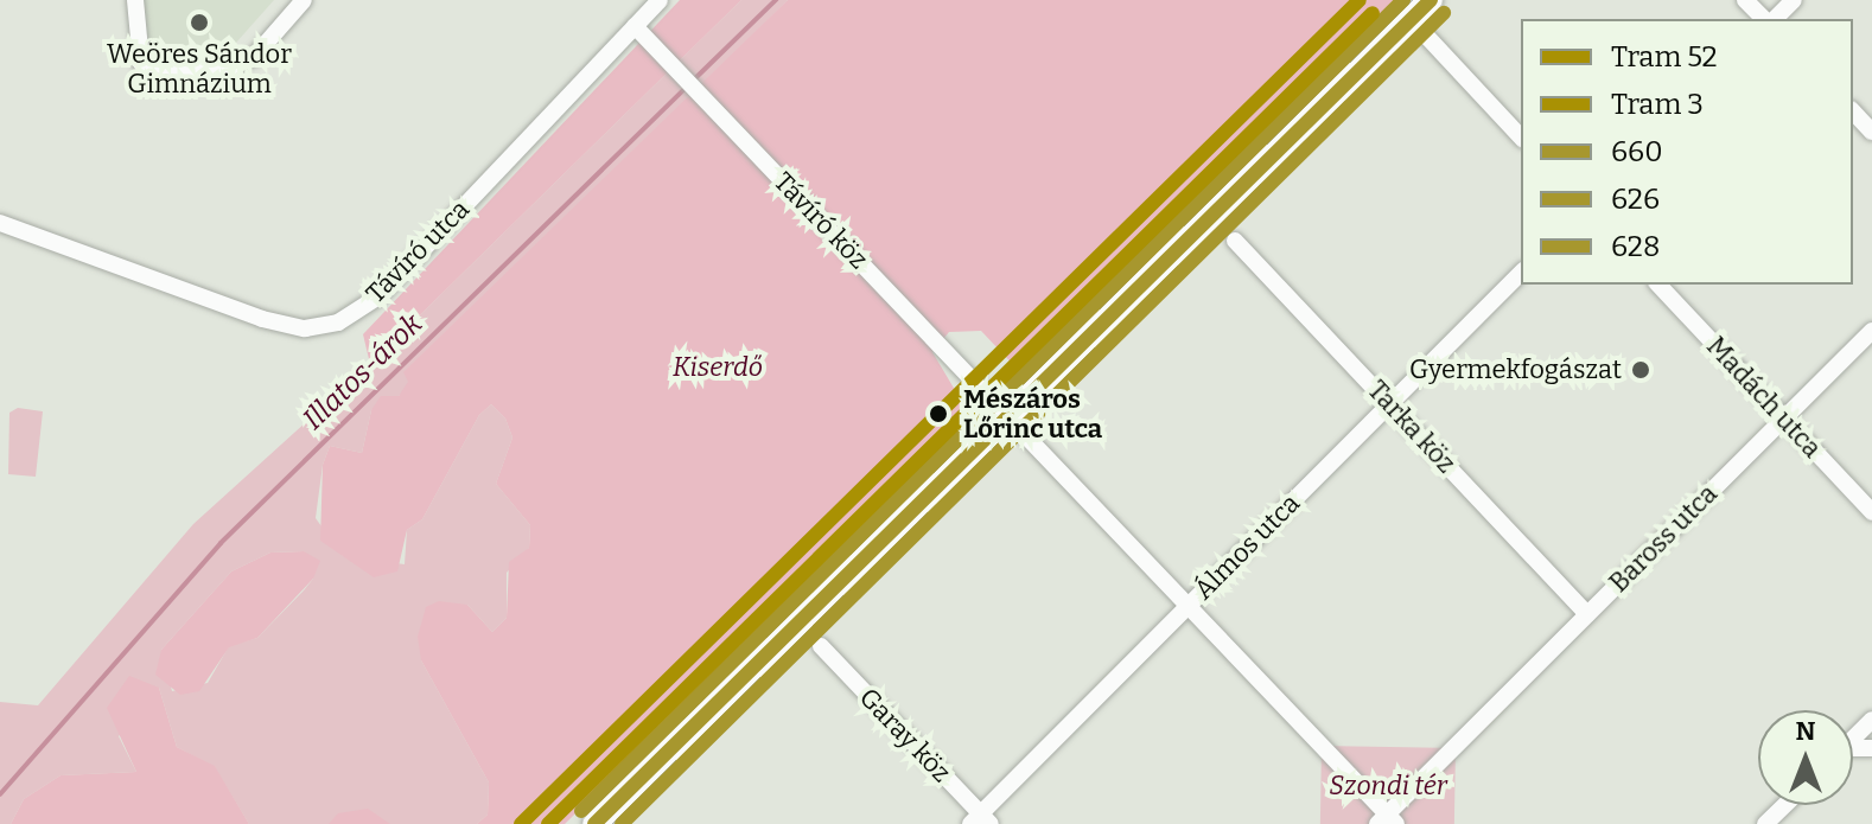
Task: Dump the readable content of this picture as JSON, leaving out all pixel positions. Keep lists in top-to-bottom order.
{
  "streets": {
    "street": [
      "Távíró köz",
      "Távíró utca",
      "Madách utca",
      "Tarka köz",
      "Baross utca",
      "Álmos utca",
      "Garay köz"
    ]
  },
  "crossings": [
    ["Távíró köz", "Távíró utca"],
    ["Madách utca", "Baross utca"],
    ["Tarka köz", "Baross utca"],
    ["Tarka köz", "Álmos utca"],
    ["Álmos utca", "Garay köz"]
  ],
  "water": ["Illatos-árok"],
  "parks": ["Kiserdő", "Szondi tér"],
  "places": ["Weöres Sándor Gimnázium", "Gyermekfogászat", "Mészáros Lőrinc utca"],
  "lines": [
    "tram line 52",
    "transit line 660",
    "transit line 628",
    "tram line 3",
    "transit line 626"
  ],
  "legend": [
    "Tram 52",
    "Tram 3",
    "660",
    "626",
    "628"
  ],
  "north": "top"
}
